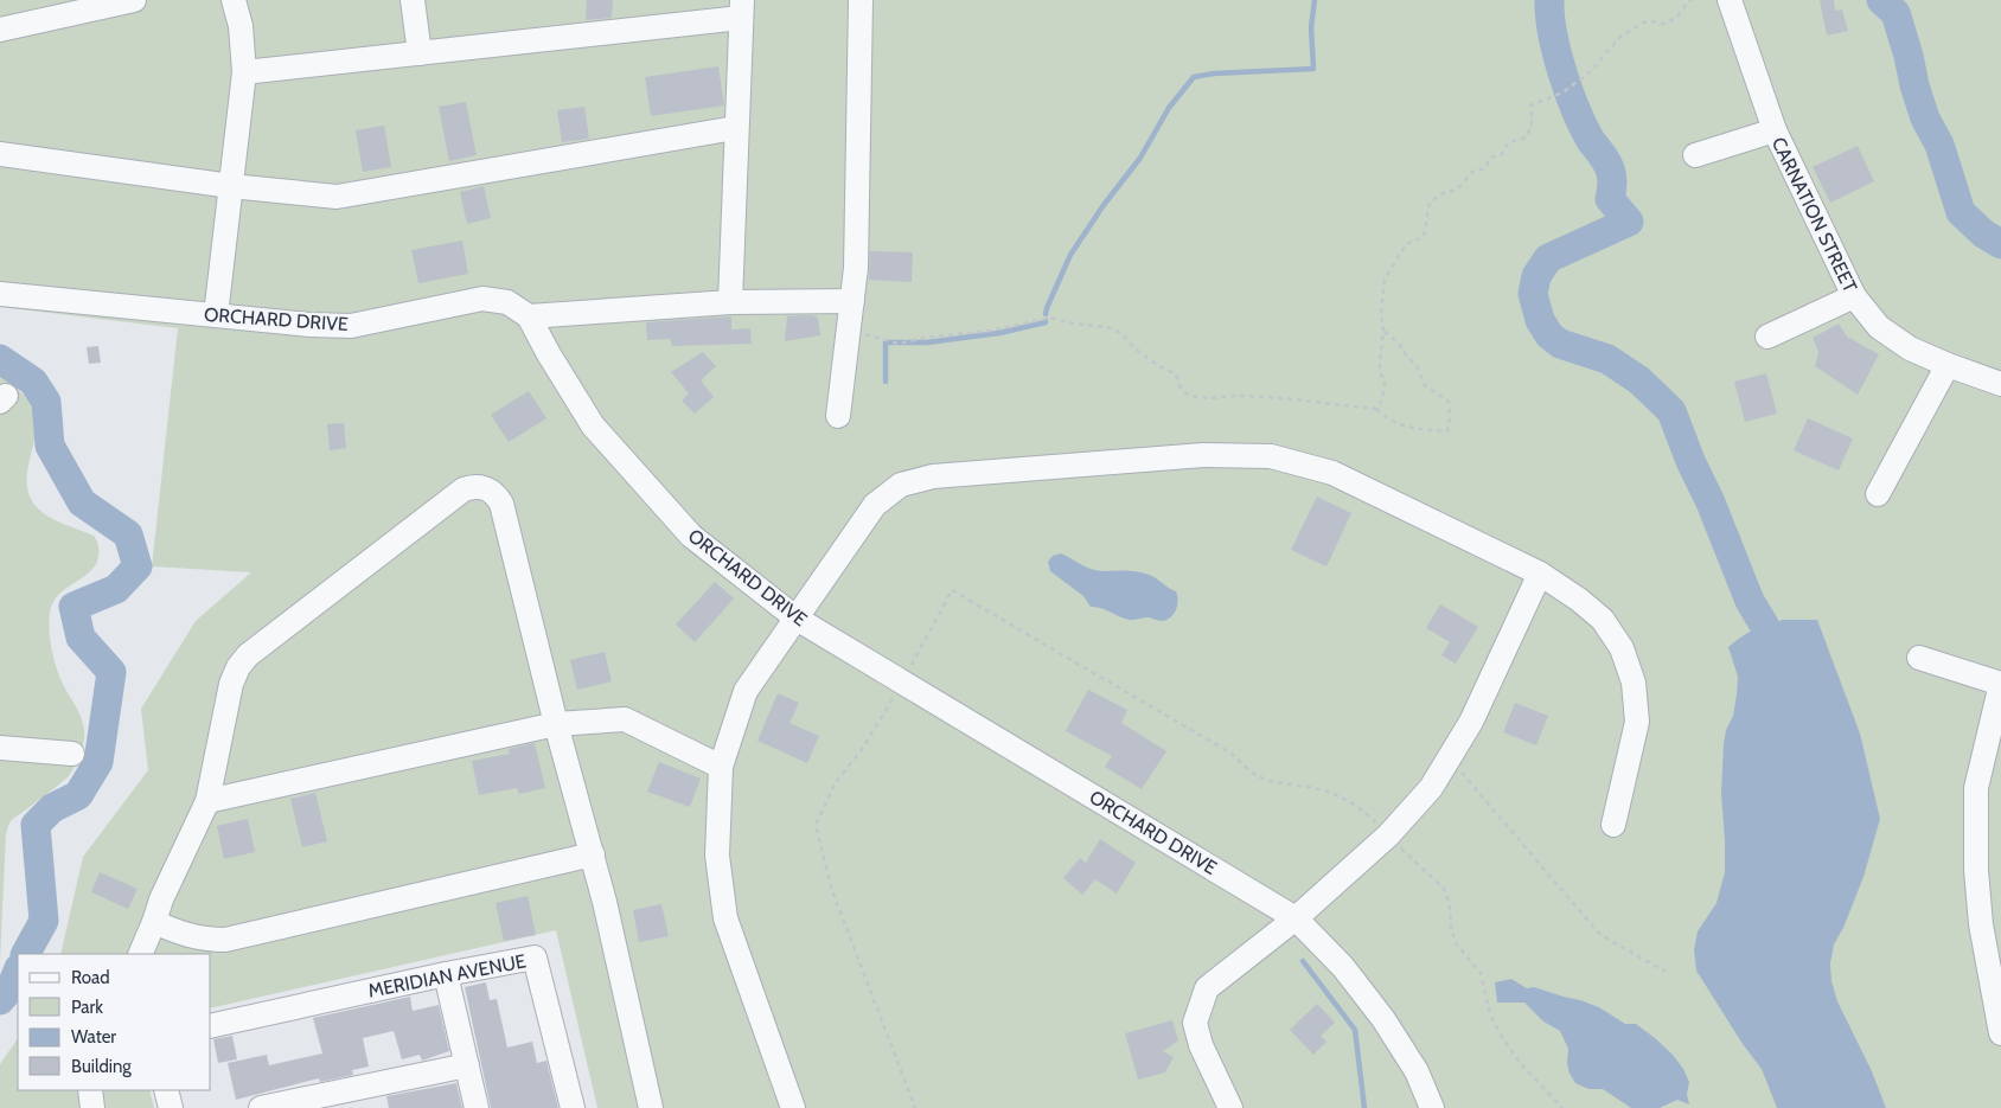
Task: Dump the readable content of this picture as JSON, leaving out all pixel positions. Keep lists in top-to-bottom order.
{
  "streets": {
    "street": ["CARNATION STREET", "ORCHARD DRIVE", "MERIDIAN AVENUE"]
  },
  "legend": [
    "Road",
    "Park",
    "Water",
    "Building"
  ]
}
